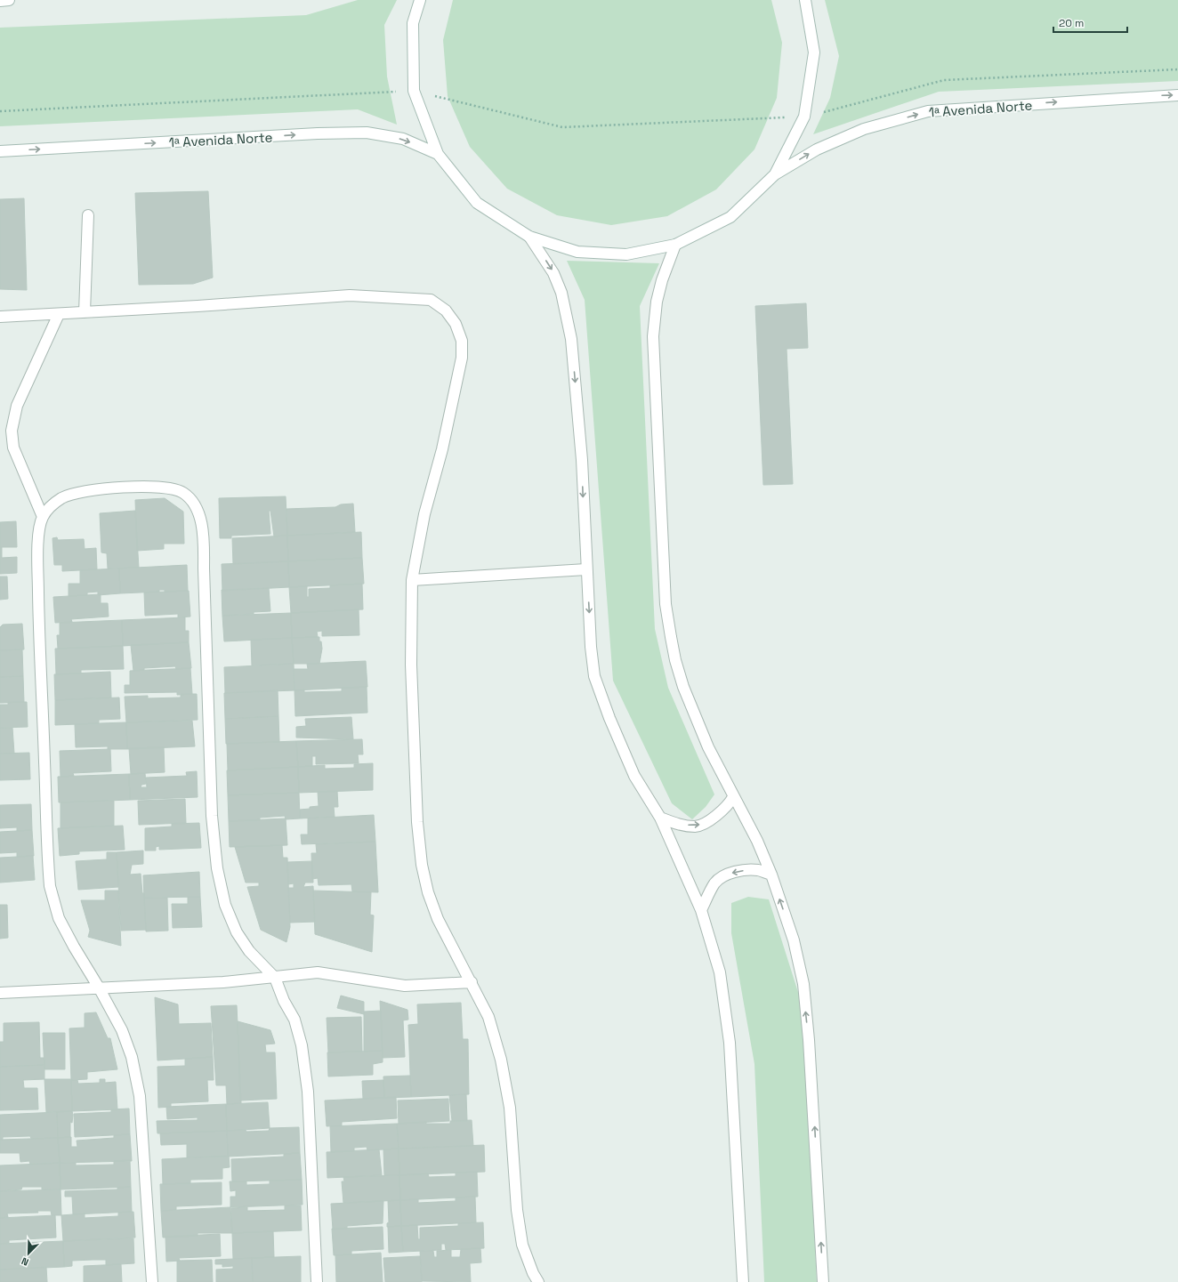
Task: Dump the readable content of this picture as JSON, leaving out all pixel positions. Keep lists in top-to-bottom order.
{
  "streets": {
    "street": ["1ᵃ Avenida Norte"]
  },
  "one_way": ["1ᵃ Avenida Norte"],
  "scale_bar": "20 m",
  "north": "bottom left"
}
